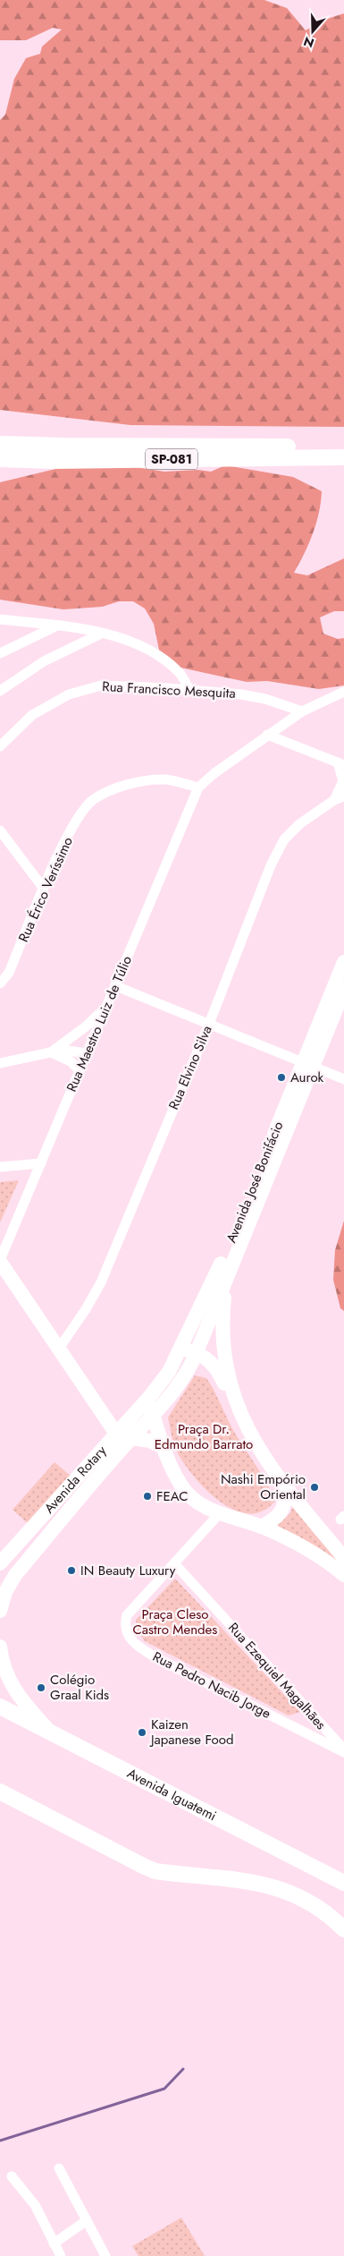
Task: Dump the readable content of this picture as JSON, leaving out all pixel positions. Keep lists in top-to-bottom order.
{
  "streets": {
    "main road": [
      "SP-081",
      "Avenida José Bonifácio",
      "Avenida Rotary",
      "Avenida Iguatemi"
    ],
    "street": [
      "Rua Francisco Mesquita",
      "Rua Érico Veríssimo",
      "Rua Maestro Luiz de Túlio",
      "Rua Elvino Silva",
      "Rua Ezequiel Magalhães",
      "Rua Pedro Nacib Jorge"
    ]
  },
  "crossings": [
    ["Rua Érico Veríssimo", "Rua Maestro Luiz de Túlio"],
    ["Avenida José Bonifácio", "Avenida Rotary"],
    ["Rua Ezequiel Magalhães", "Rua Pedro Nacib Jorge"]
  ],
  "parks": ["Praça Dr. Edmundo Barrato", "Praça Cleso Castro Mendes"],
  "places": [
    "Aurok",
    "Nashi Empório Oriental",
    "FEAC",
    "IN Beauty Luxury",
    "Colégio Graal Kids",
    "Kaizen Japanese Food"
  ],
  "north": "bottom"
}
